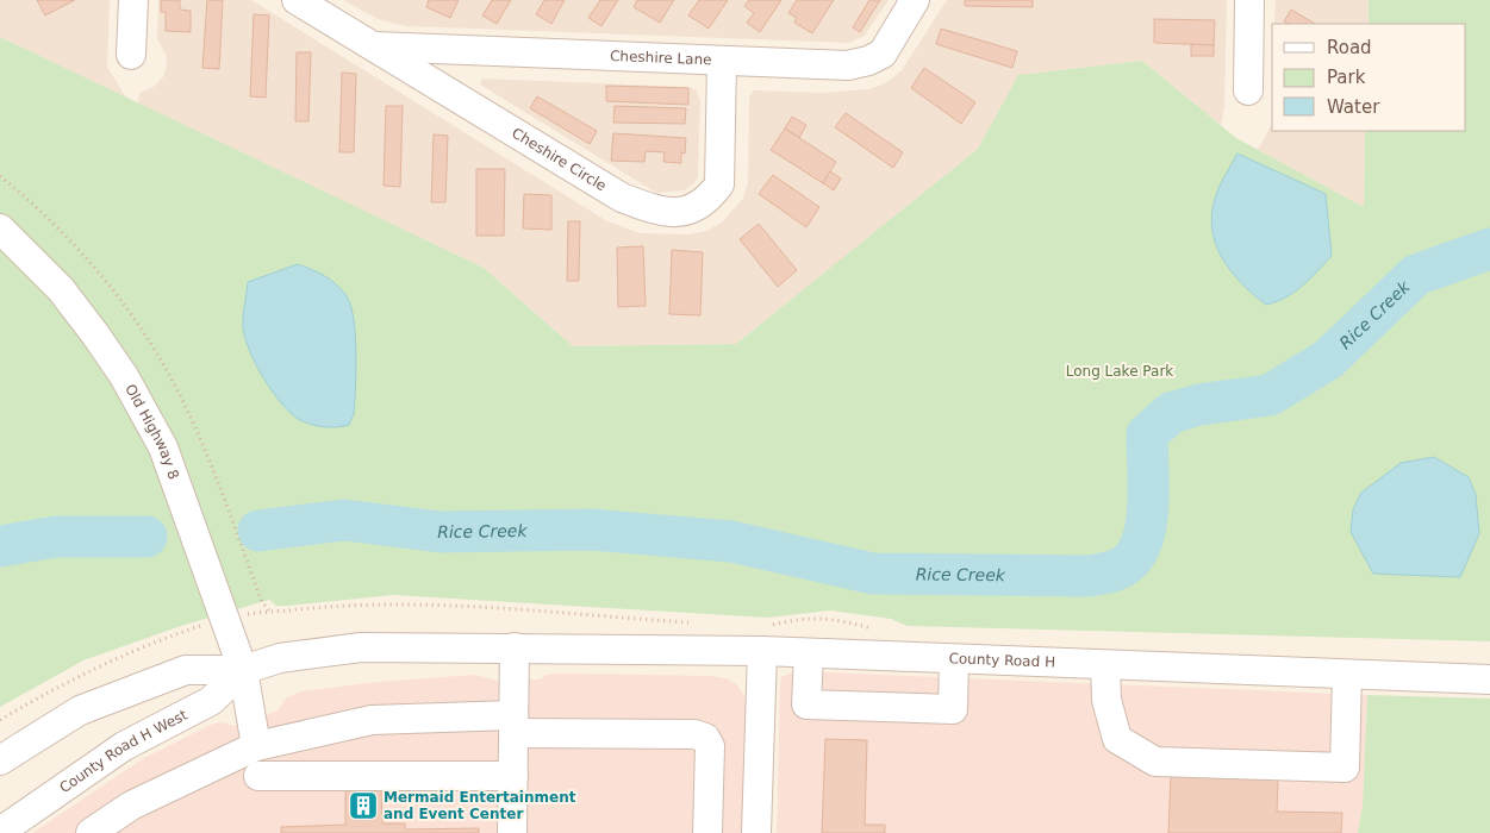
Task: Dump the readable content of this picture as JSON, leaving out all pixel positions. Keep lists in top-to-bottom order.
{
  "streets": {
    "street": [
      "Cheshire Lane",
      "Cheshire Circle",
      "Old Highway 8",
      "County Road H",
      "County Road H West"
    ]
  },
  "crossings": [
    ["Cheshire Lane", "Cheshire Circle"],
    ["Old Highway 8", "County Road H West"],
    ["County Road H", "County Road H West"]
  ],
  "water": ["Rice Creek"],
  "parks": ["Long Lake Park"],
  "places": {
    "building": ["Mermaid Entertainment and Event Center"]
  },
  "legend": ["Road", "Park", "Water"]
}
